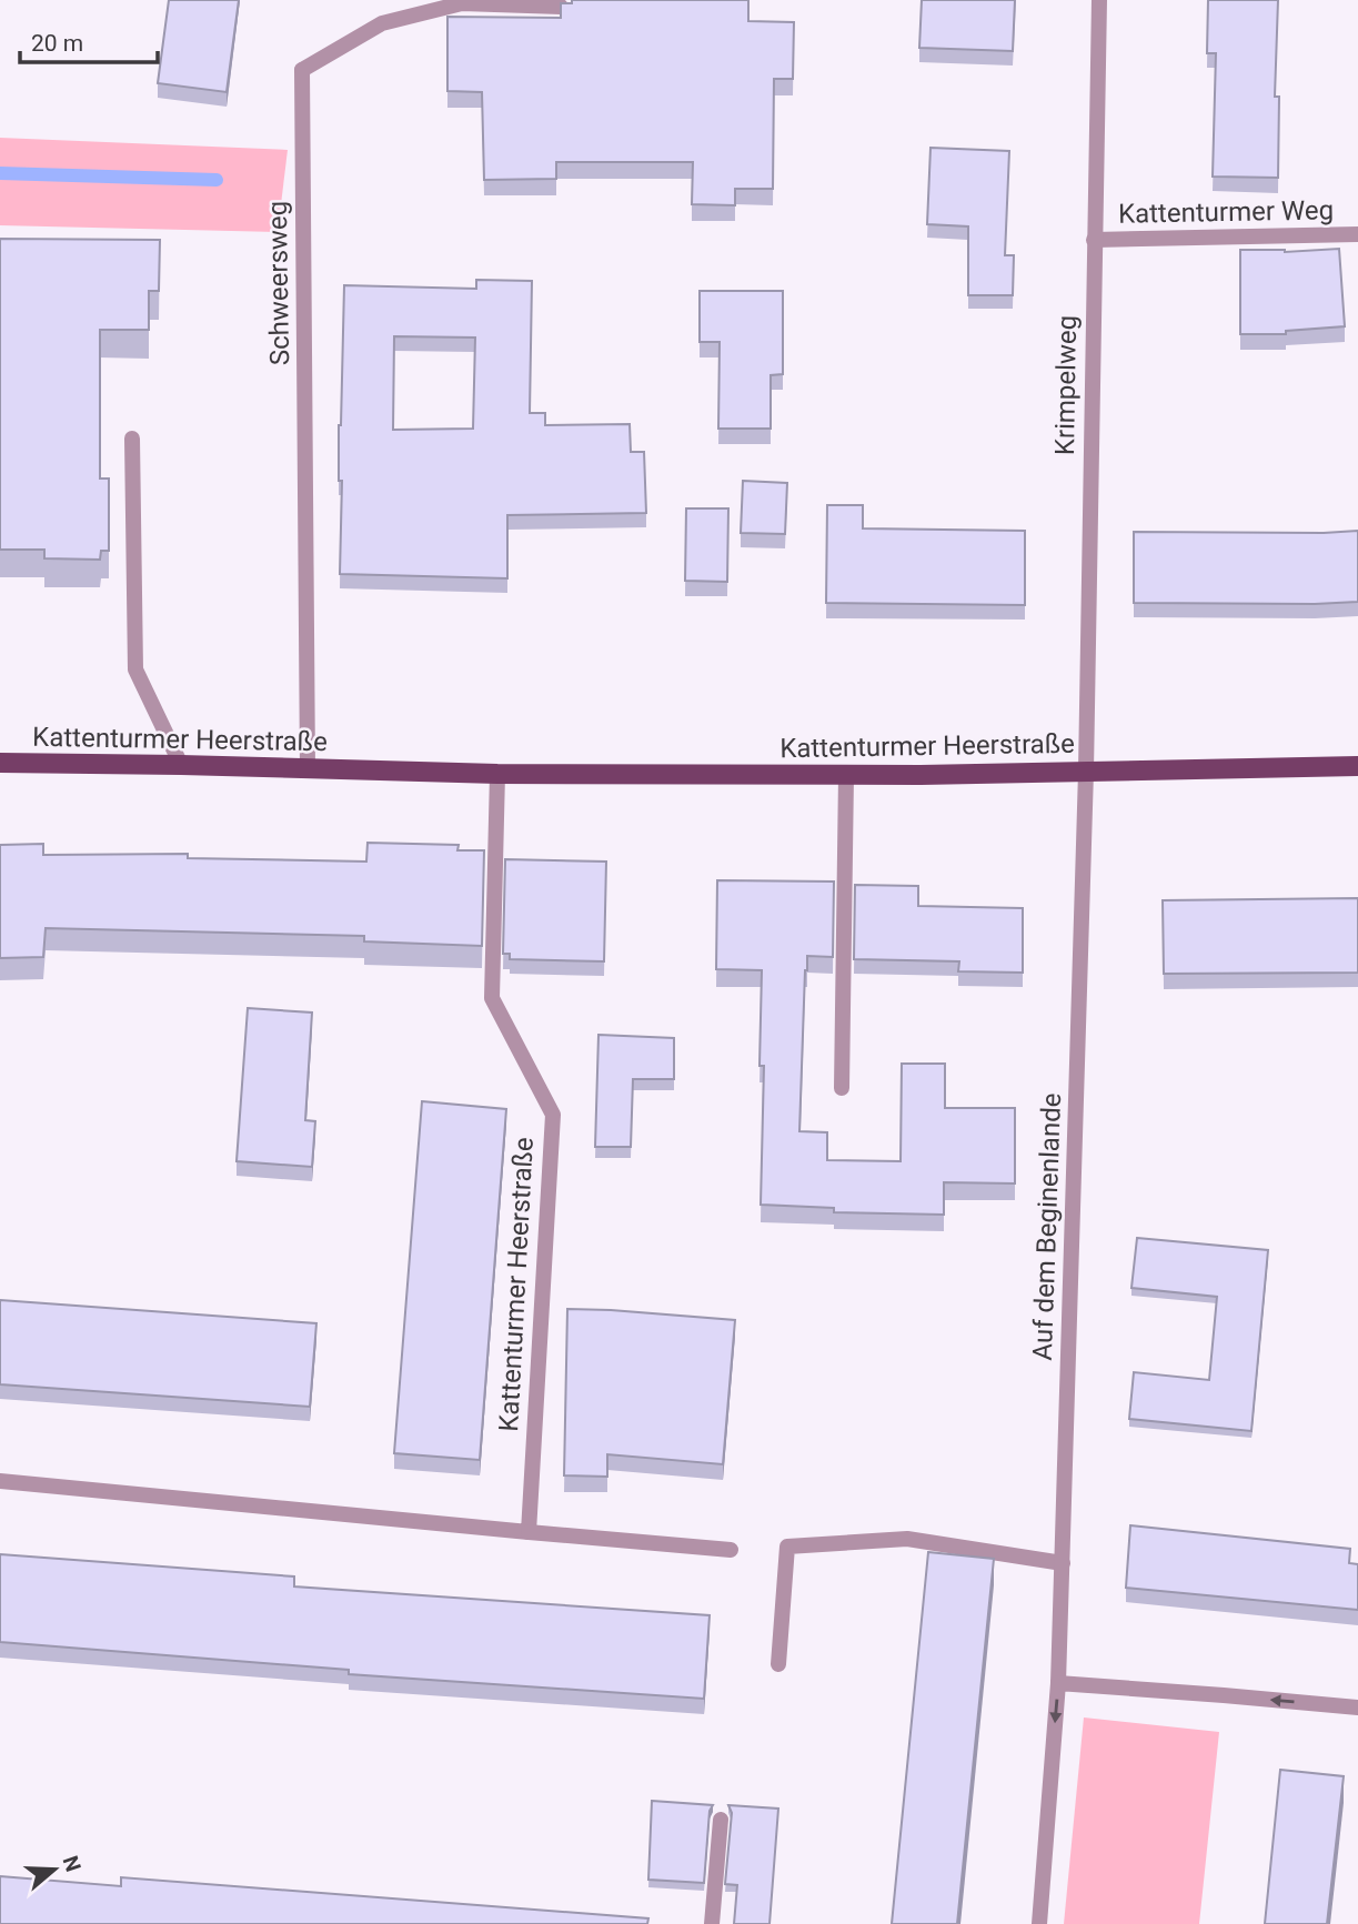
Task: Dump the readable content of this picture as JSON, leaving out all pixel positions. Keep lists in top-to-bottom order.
{
  "streets": {
    "main road": ["Kattenturmer Heerstraße"],
    "street": [
      "Kattenturmer Weg",
      "Schweersweg",
      "Krimpelweg",
      "Auf dem Beginenlande"
    ]
  },
  "crossings": [
    ["Kattenturmer Weg", "Krimpelweg"],
    ["Schweersweg", "Kattenturmer Heerstraße"],
    ["Krimpelweg", "Kattenturmer Heerstraße"],
    ["Krimpelweg", "Auf dem Beginenlande"],
    ["Kattenturmer Heerstraße", "Auf dem Beginenlande"]
  ],
  "scale_bar": "20 m",
  "north": "right"
}
